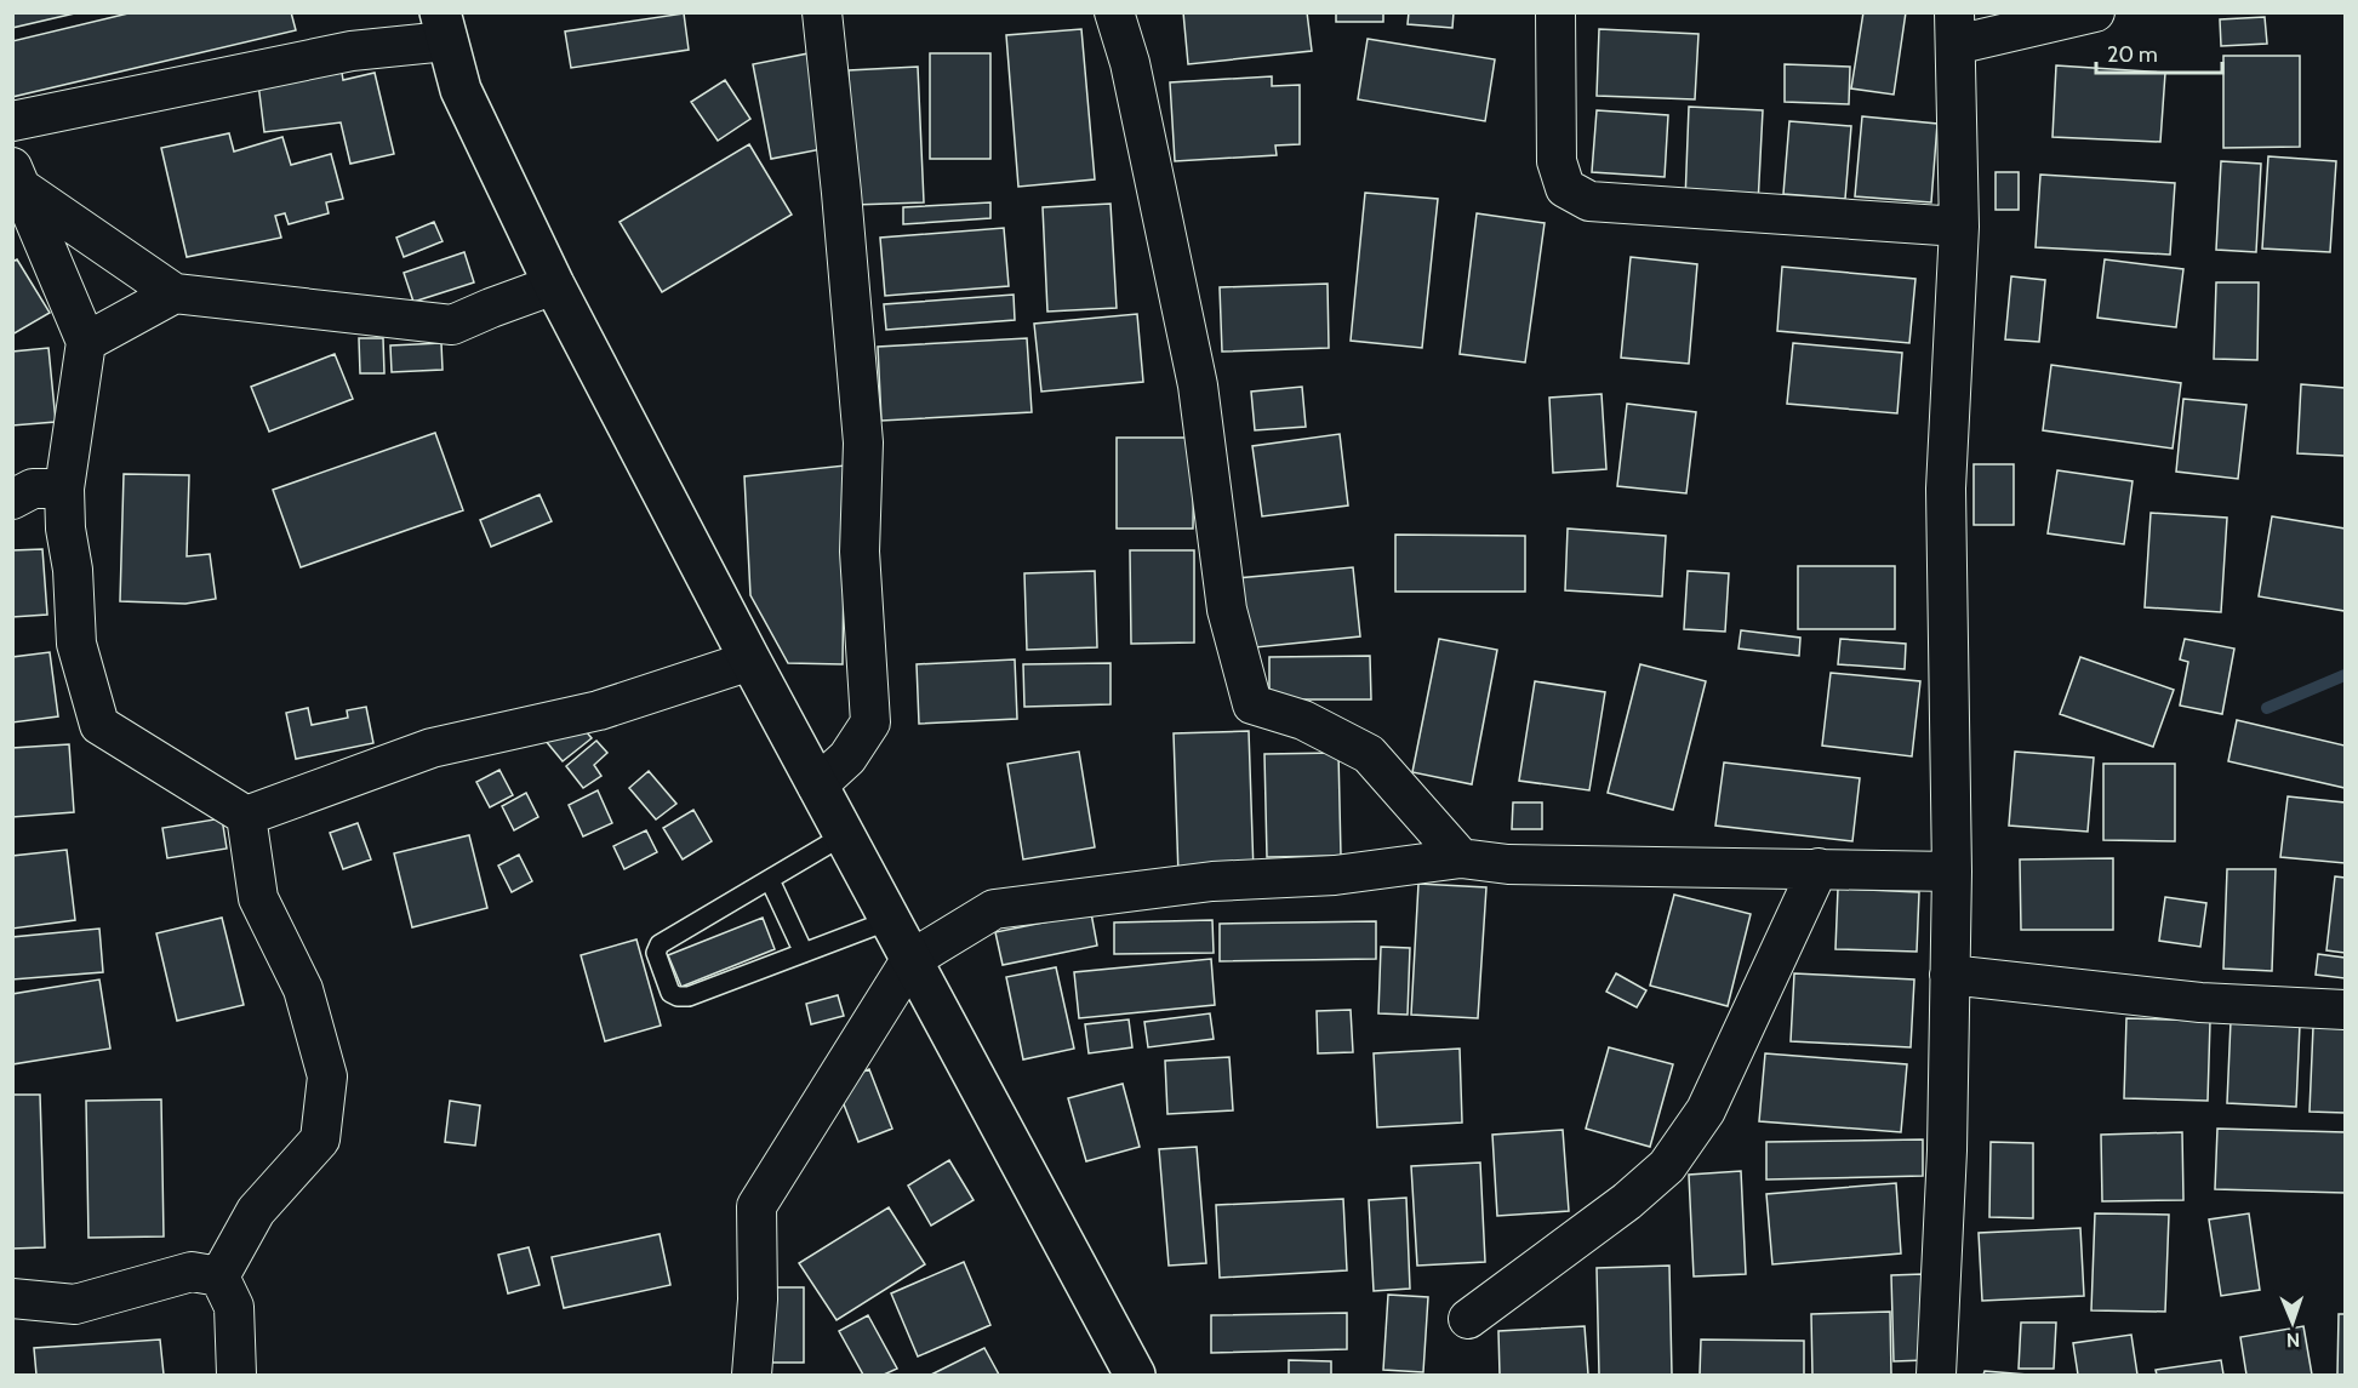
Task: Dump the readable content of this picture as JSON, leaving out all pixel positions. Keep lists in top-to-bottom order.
{
  "scale_bar": "20 m",
  "north": "bottom"
}
